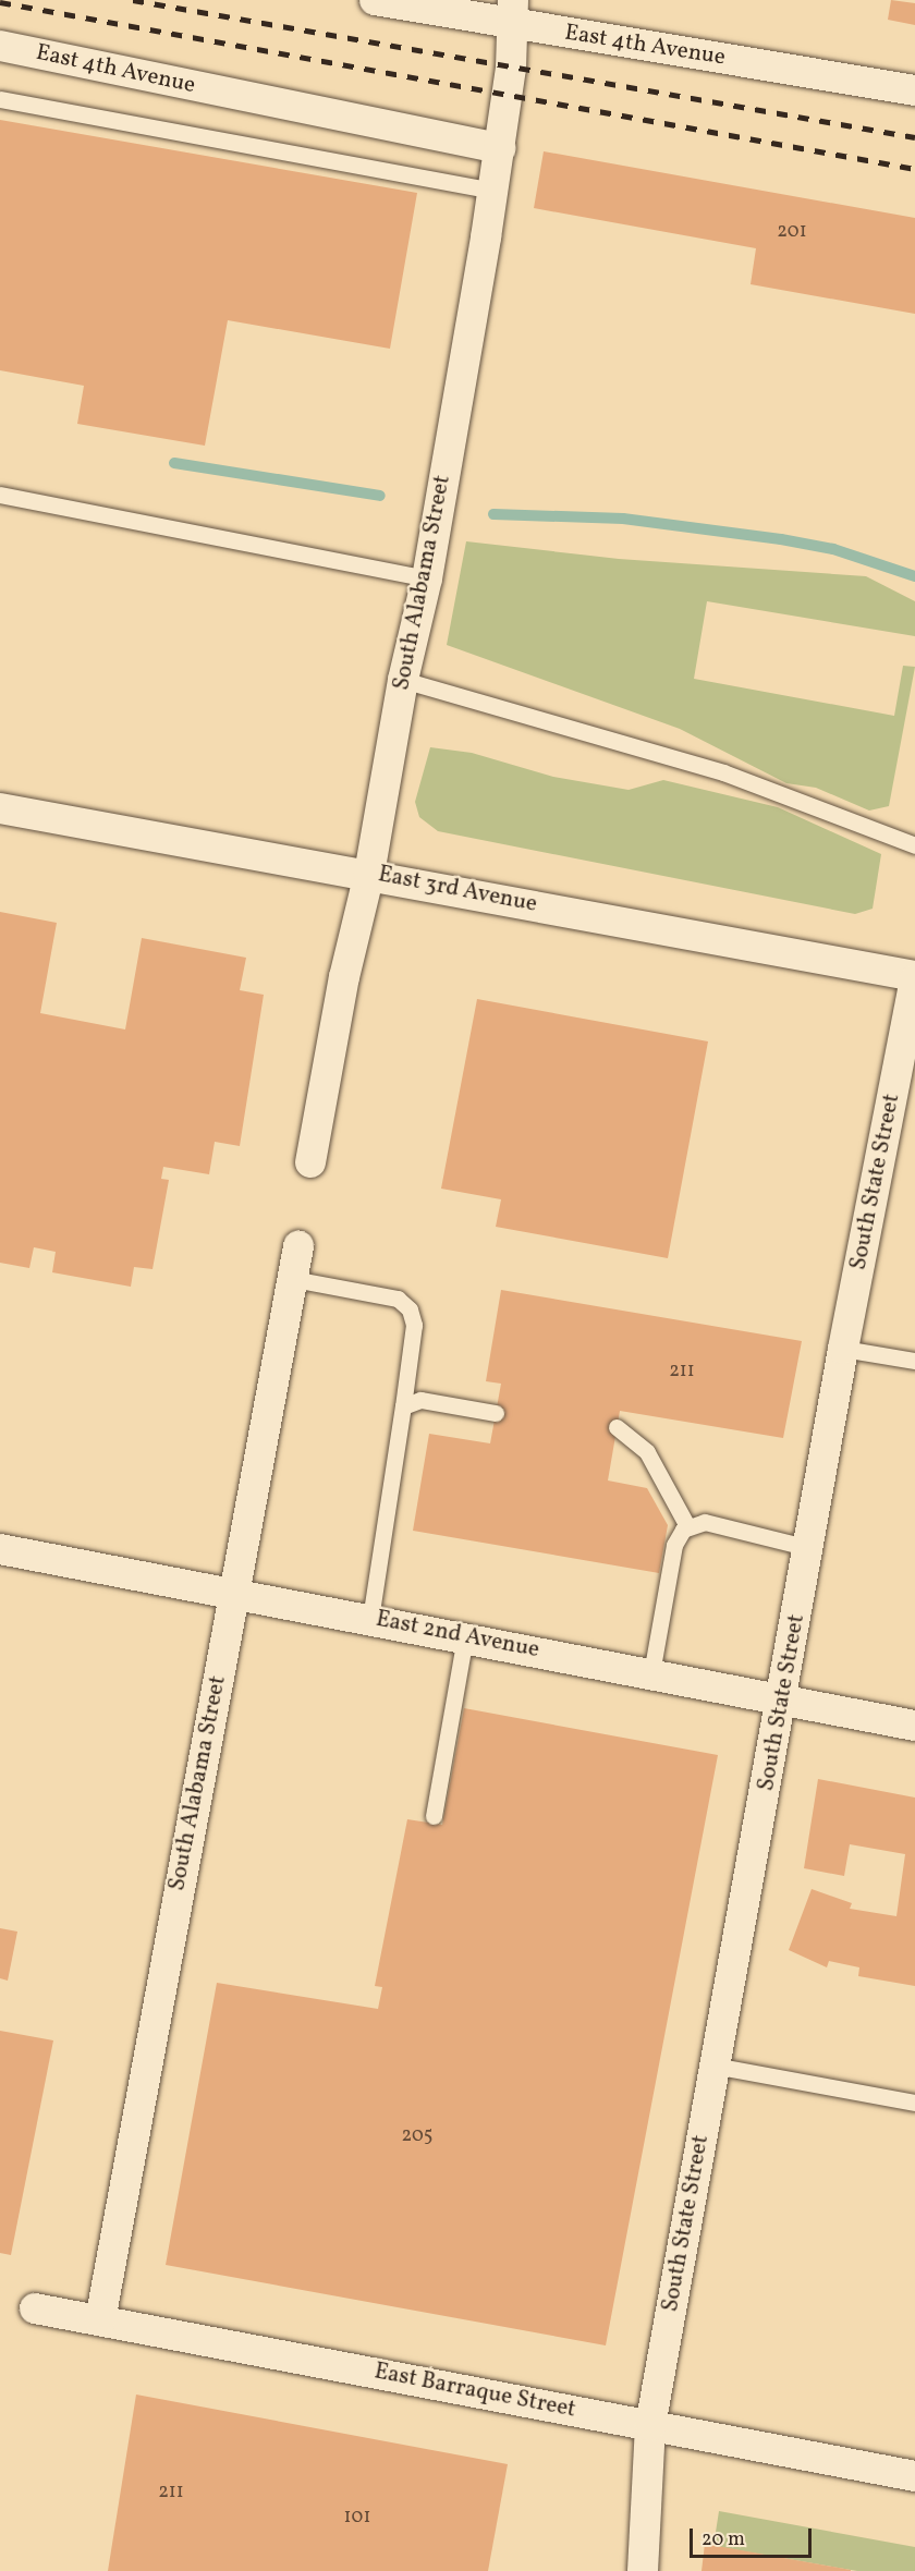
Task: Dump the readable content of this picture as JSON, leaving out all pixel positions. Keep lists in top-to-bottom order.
{
  "streets": {
    "street": [
      "East 4th Avenue",
      "South Alabama Street",
      "East 3rd Avenue",
      "South State Street",
      "East 2nd Avenue",
      "East Barraque Street"
    ]
  },
  "crossings": [
    ["East 4th Avenue", "South Alabama Street"],
    ["South Alabama Street", "East 3rd Avenue"],
    ["South Alabama Street", "East 2nd Avenue"],
    ["South Alabama Street", "East Barraque Street"],
    ["East 3rd Avenue", "South State Street"],
    ["South State Street", "East 2nd Avenue"],
    ["South State Street", "East Barraque Street"]
  ],
  "house_numbers": [
    "201",
    "211",
    "205",
    "211",
    "101"
  ],
  "scale_bar": "20 m"
}
